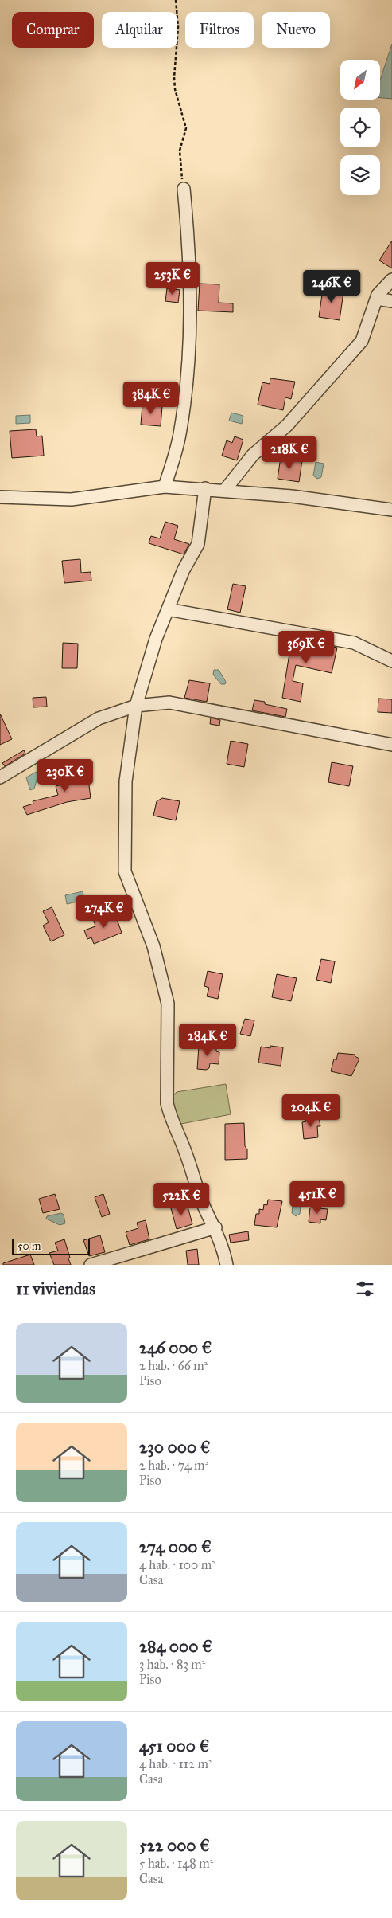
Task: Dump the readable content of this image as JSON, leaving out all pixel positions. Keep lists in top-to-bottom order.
{
  "scale_bar": "50 m",
  "north": "bottom left",
  "page": {
    "chip": [
      "Comprar",
      "Alquilar",
      "Filtros",
      "Nuevo"
    ],
    "price": [
      "253K €",
      "246K €",
      "384K €",
      "218K €",
      "369K €",
      "230K €",
      "274K €",
      "284K €",
      "204K €",
      "451K €",
      "522K €"
    ],
    "scale": "50 m",
    "heading": "11 viviendas",
    "list": [
      {
        "name": "246 000 €",
        "note": "2 hab. · 66 m² · Piso"
      },
      {
        "name": "230 000 €",
        "note": "2 hab. · 74 m² · Piso"
      },
      {
        "name": "274 000 €",
        "note": "4 hab. · 100 m² · Casa"
      },
      {
        "name": "284 000 €",
        "note": "3 hab. · 83 m² · Piso"
      },
      {
        "name": "451 000 €",
        "note": "4 hab. · 112 m² · Casa"
      },
      {
        "name": "522 000 €",
        "note": "5 hab. · 148 m² · Casa"
      }
    ]
  }
}
